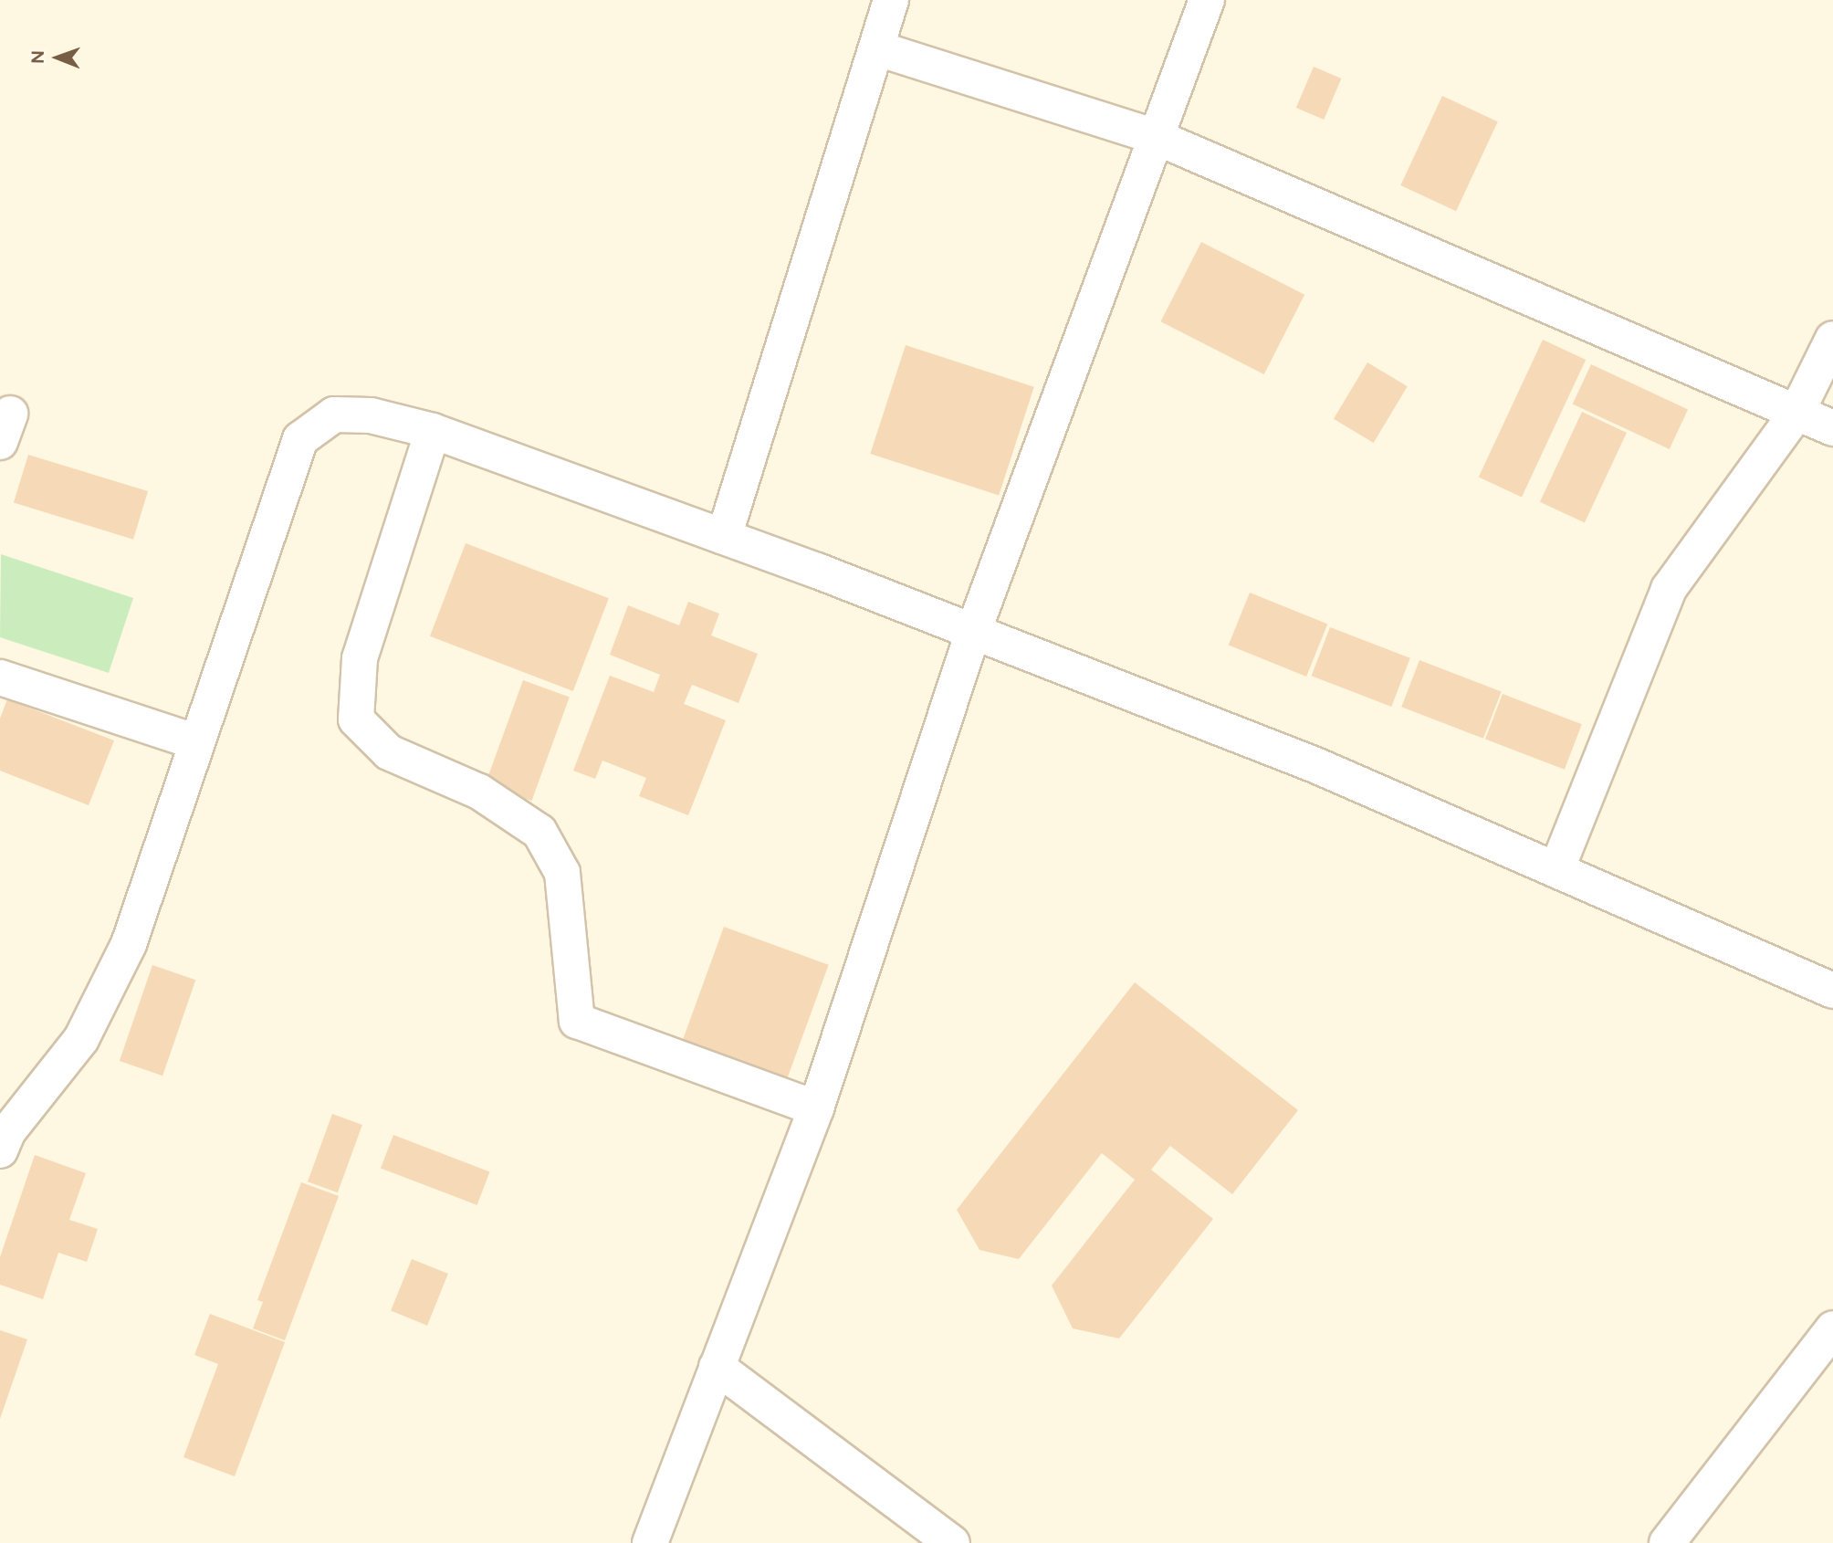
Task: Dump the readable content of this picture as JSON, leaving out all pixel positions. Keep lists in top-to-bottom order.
{
  "north": "left"
}
